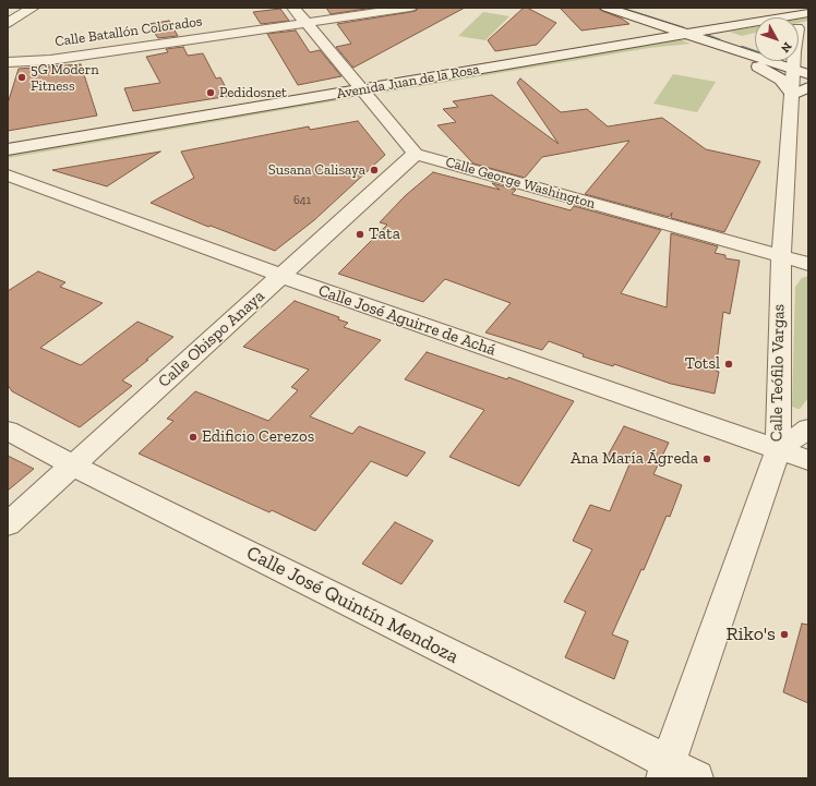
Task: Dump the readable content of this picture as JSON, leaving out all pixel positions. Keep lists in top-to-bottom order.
{
  "streets": {
    "street": [
      "Calle Batallón Colorados",
      "Avenida Juan de la Rosa",
      "Calle George Washington",
      "Calle José Aguirre de Achá",
      "Calle Obispo Anaya",
      "Calle Teófilo Vargas",
      "Calle José Quintín Mendoza"
    ]
  },
  "crossings": [
    ["Calle George Washington", "Calle Obispo Anaya"],
    ["Calle George Washington", "Calle Teófilo Vargas"],
    ["Calle José Aguirre de Achá", "Calle Obispo Anaya"],
    ["Calle José Aguirre de Achá", "Calle Teófilo Vargas"],
    ["Calle Obispo Anaya", "Calle José Quintín Mendoza"],
    ["Calle Teófilo Vargas", "Calle José Quintín Mendoza"]
  ],
  "places": [
    "5G Modern Fitness",
    "Pedidosnet",
    "Susana Calisaya",
    "Tata",
    "Totsl",
    "Edificio Cerezos",
    "Ana María Ágreda",
    "Riko's"
  ],
  "house_numbers": ["641"],
  "north": "bottom right"
}
